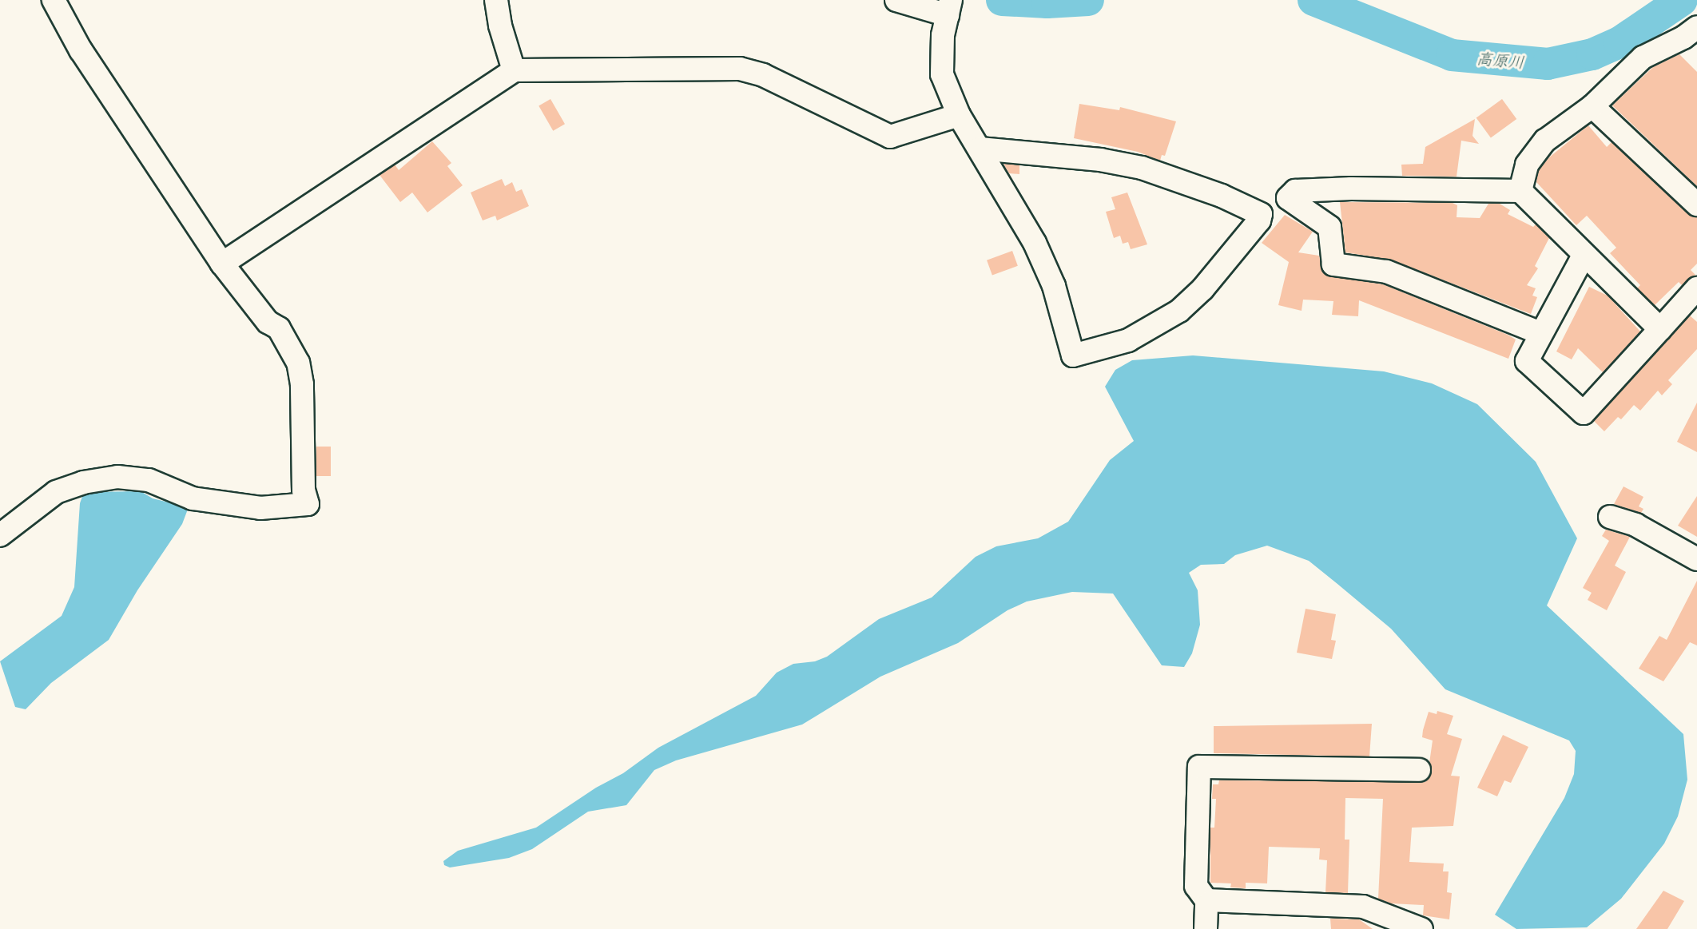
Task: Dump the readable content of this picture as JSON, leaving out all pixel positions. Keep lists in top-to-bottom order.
{
  "water": ["高原川"]
}
